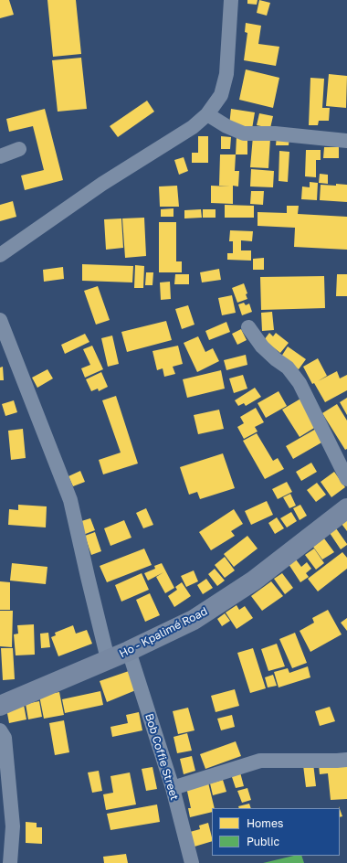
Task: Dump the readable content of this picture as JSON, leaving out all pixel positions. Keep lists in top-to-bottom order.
{
  "streets": {
    "main road": ["Ho - Kpalimé Road"],
    "street": ["Bob Coffie Street"]
  },
  "crossings": [
    ["Ho - Kpalimé Road", "Bob Coffie Street"]
  ],
  "legend": ["Homes", "Public"]
}
